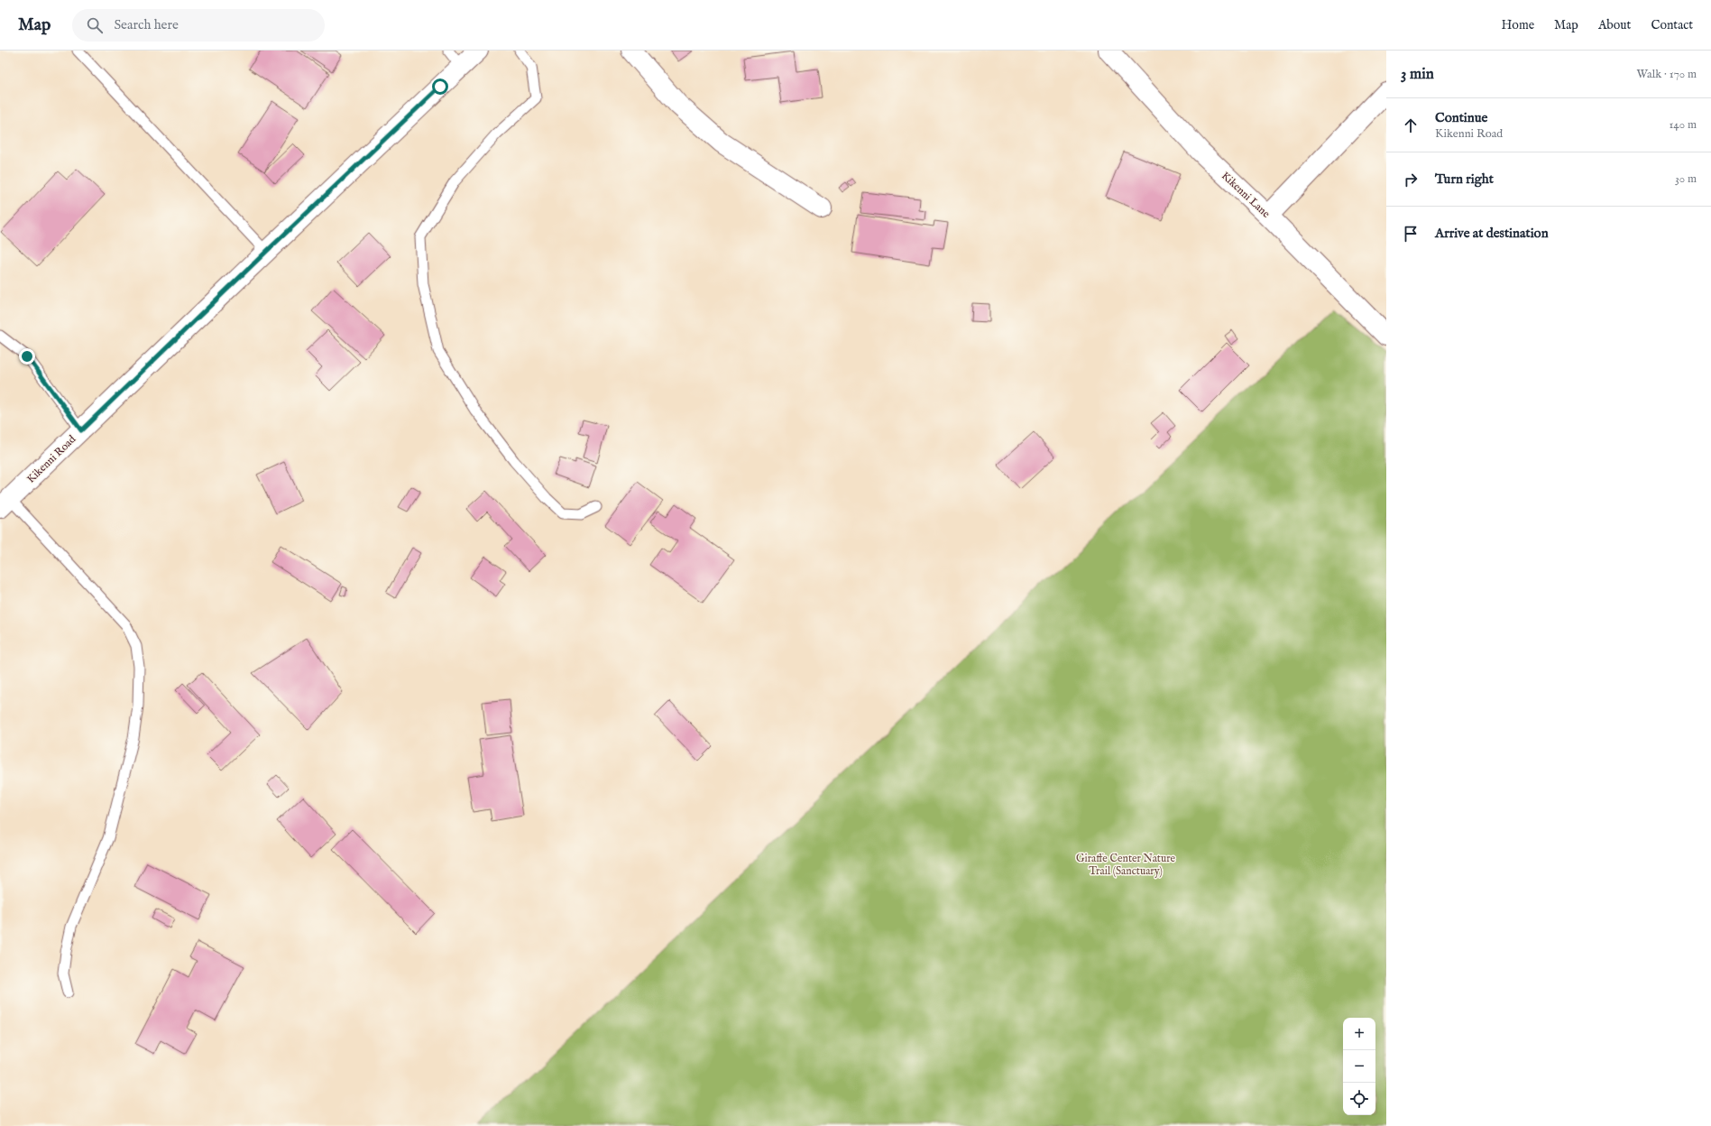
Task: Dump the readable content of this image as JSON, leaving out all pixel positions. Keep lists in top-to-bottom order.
{
  "streets": {
    "street": ["Kikenni Lane", "Kikenni Road"]
  },
  "parks": ["Giraffe Center Nature Trail (Sanctuary)"],
  "page": {
    "header": "Map",
    "search": "Search here",
    "nav": [
      "Home",
      "Map",
      "About",
      "Contact"
    ],
    "heading": ["3 min", "Walk · 170 m"],
    "list": [
      ["Continue", "Kikenni Road", "140 m"],
      ["Turn right", "30 m"],
      "Arrive at destination"
    ],
    "map_buttons": ["+", "−"]
  }
}
